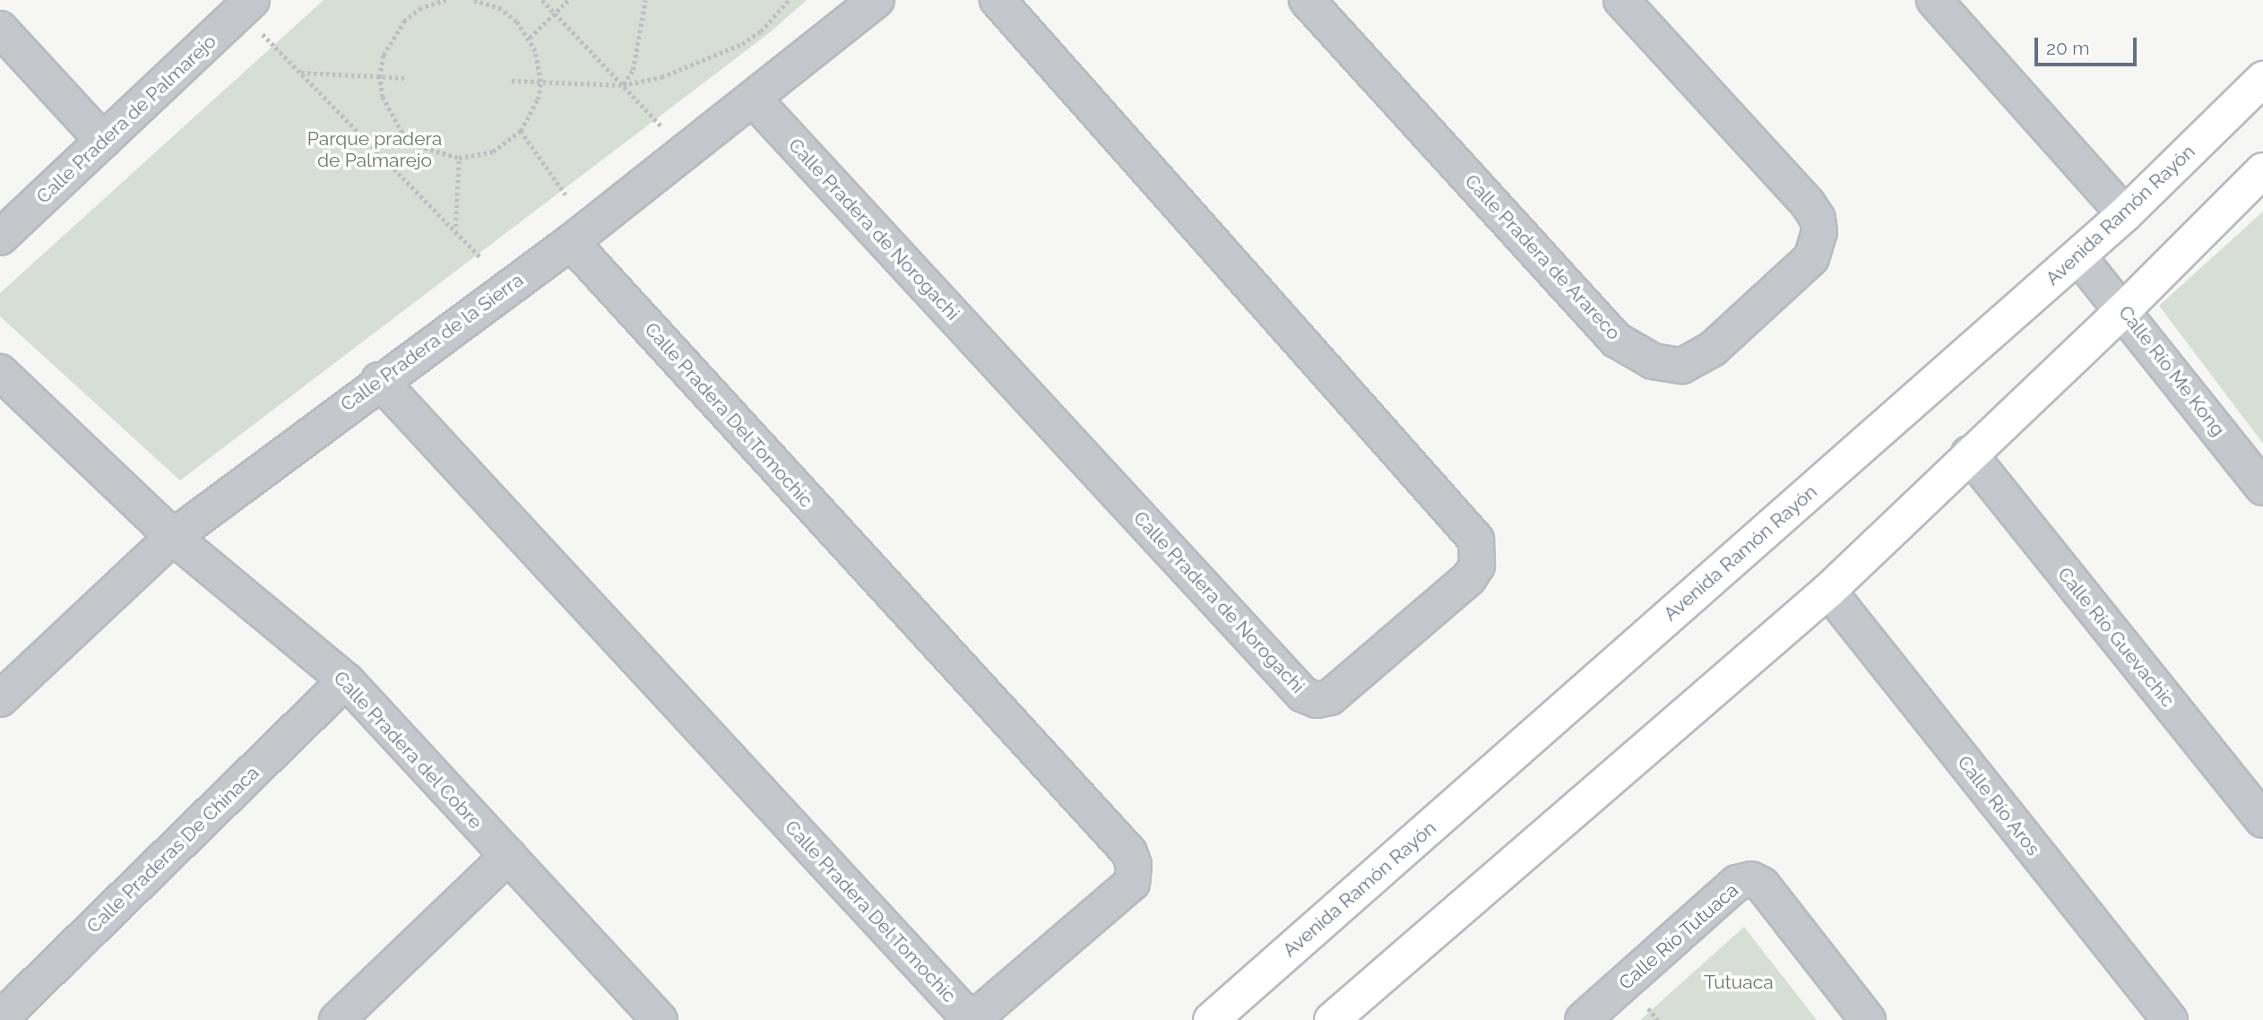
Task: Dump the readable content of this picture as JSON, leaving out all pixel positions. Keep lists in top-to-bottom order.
{
  "streets": {
    "main road": ["Avenida Ramón Rayón"],
    "street": [
      "Calle Pradera de Palmarejo",
      "Calle Pradera de Norogachi",
      "Calle Pradera de Arareco",
      "Calle Pradera de la Sierra",
      "Calle Río Me Kong",
      "Calle Pradera Del Tomochic",
      "Calle Río Guevachic",
      "Calle Pradera del Cobre",
      "Calle Río Aros",
      "Calle Praderas De Chinaca",
      "Calle Río Tutuaca"
    ]
  },
  "crossings": [
    ["Avenida Ramón Rayón", "Calle Río Me Kong"],
    ["Calle Pradera de Norogachi", "Calle Pradera de la Sierra"],
    ["Calle Pradera de la Sierra", "Calle Pradera Del Tomochic"],
    ["Calle Pradera de la Sierra", "Calle Pradera del Cobre"],
    ["Calle Pradera del Cobre", "Calle Praderas De Chinaca"]
  ],
  "parks": ["Parque pradera de Palmarejo", "Tutuaca"],
  "scale_bar": "20 m"
}
